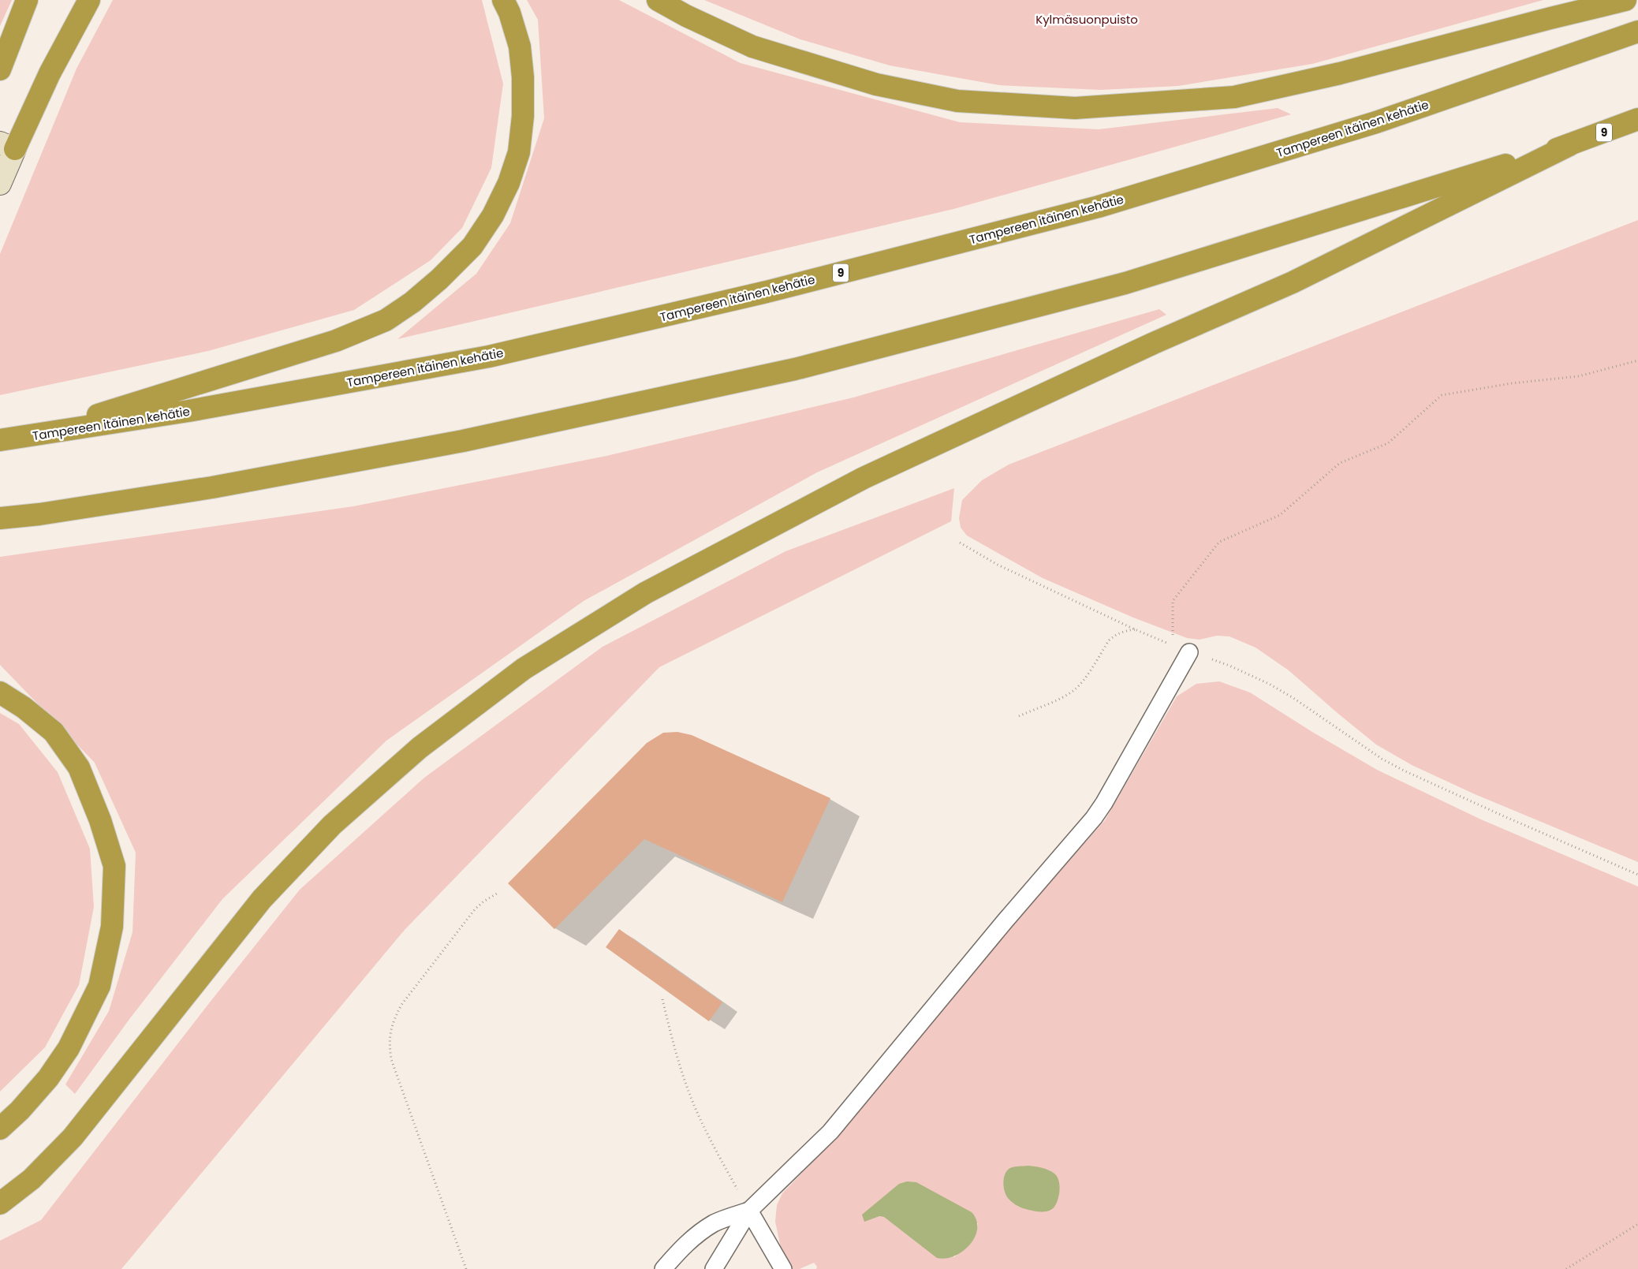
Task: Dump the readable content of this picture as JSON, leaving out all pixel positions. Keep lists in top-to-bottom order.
{
  "streets": {
    "highway": ["Tampereen itäinen kehätie", "9"]
  },
  "parks": ["Kylmäsuonpuisto"]
}
